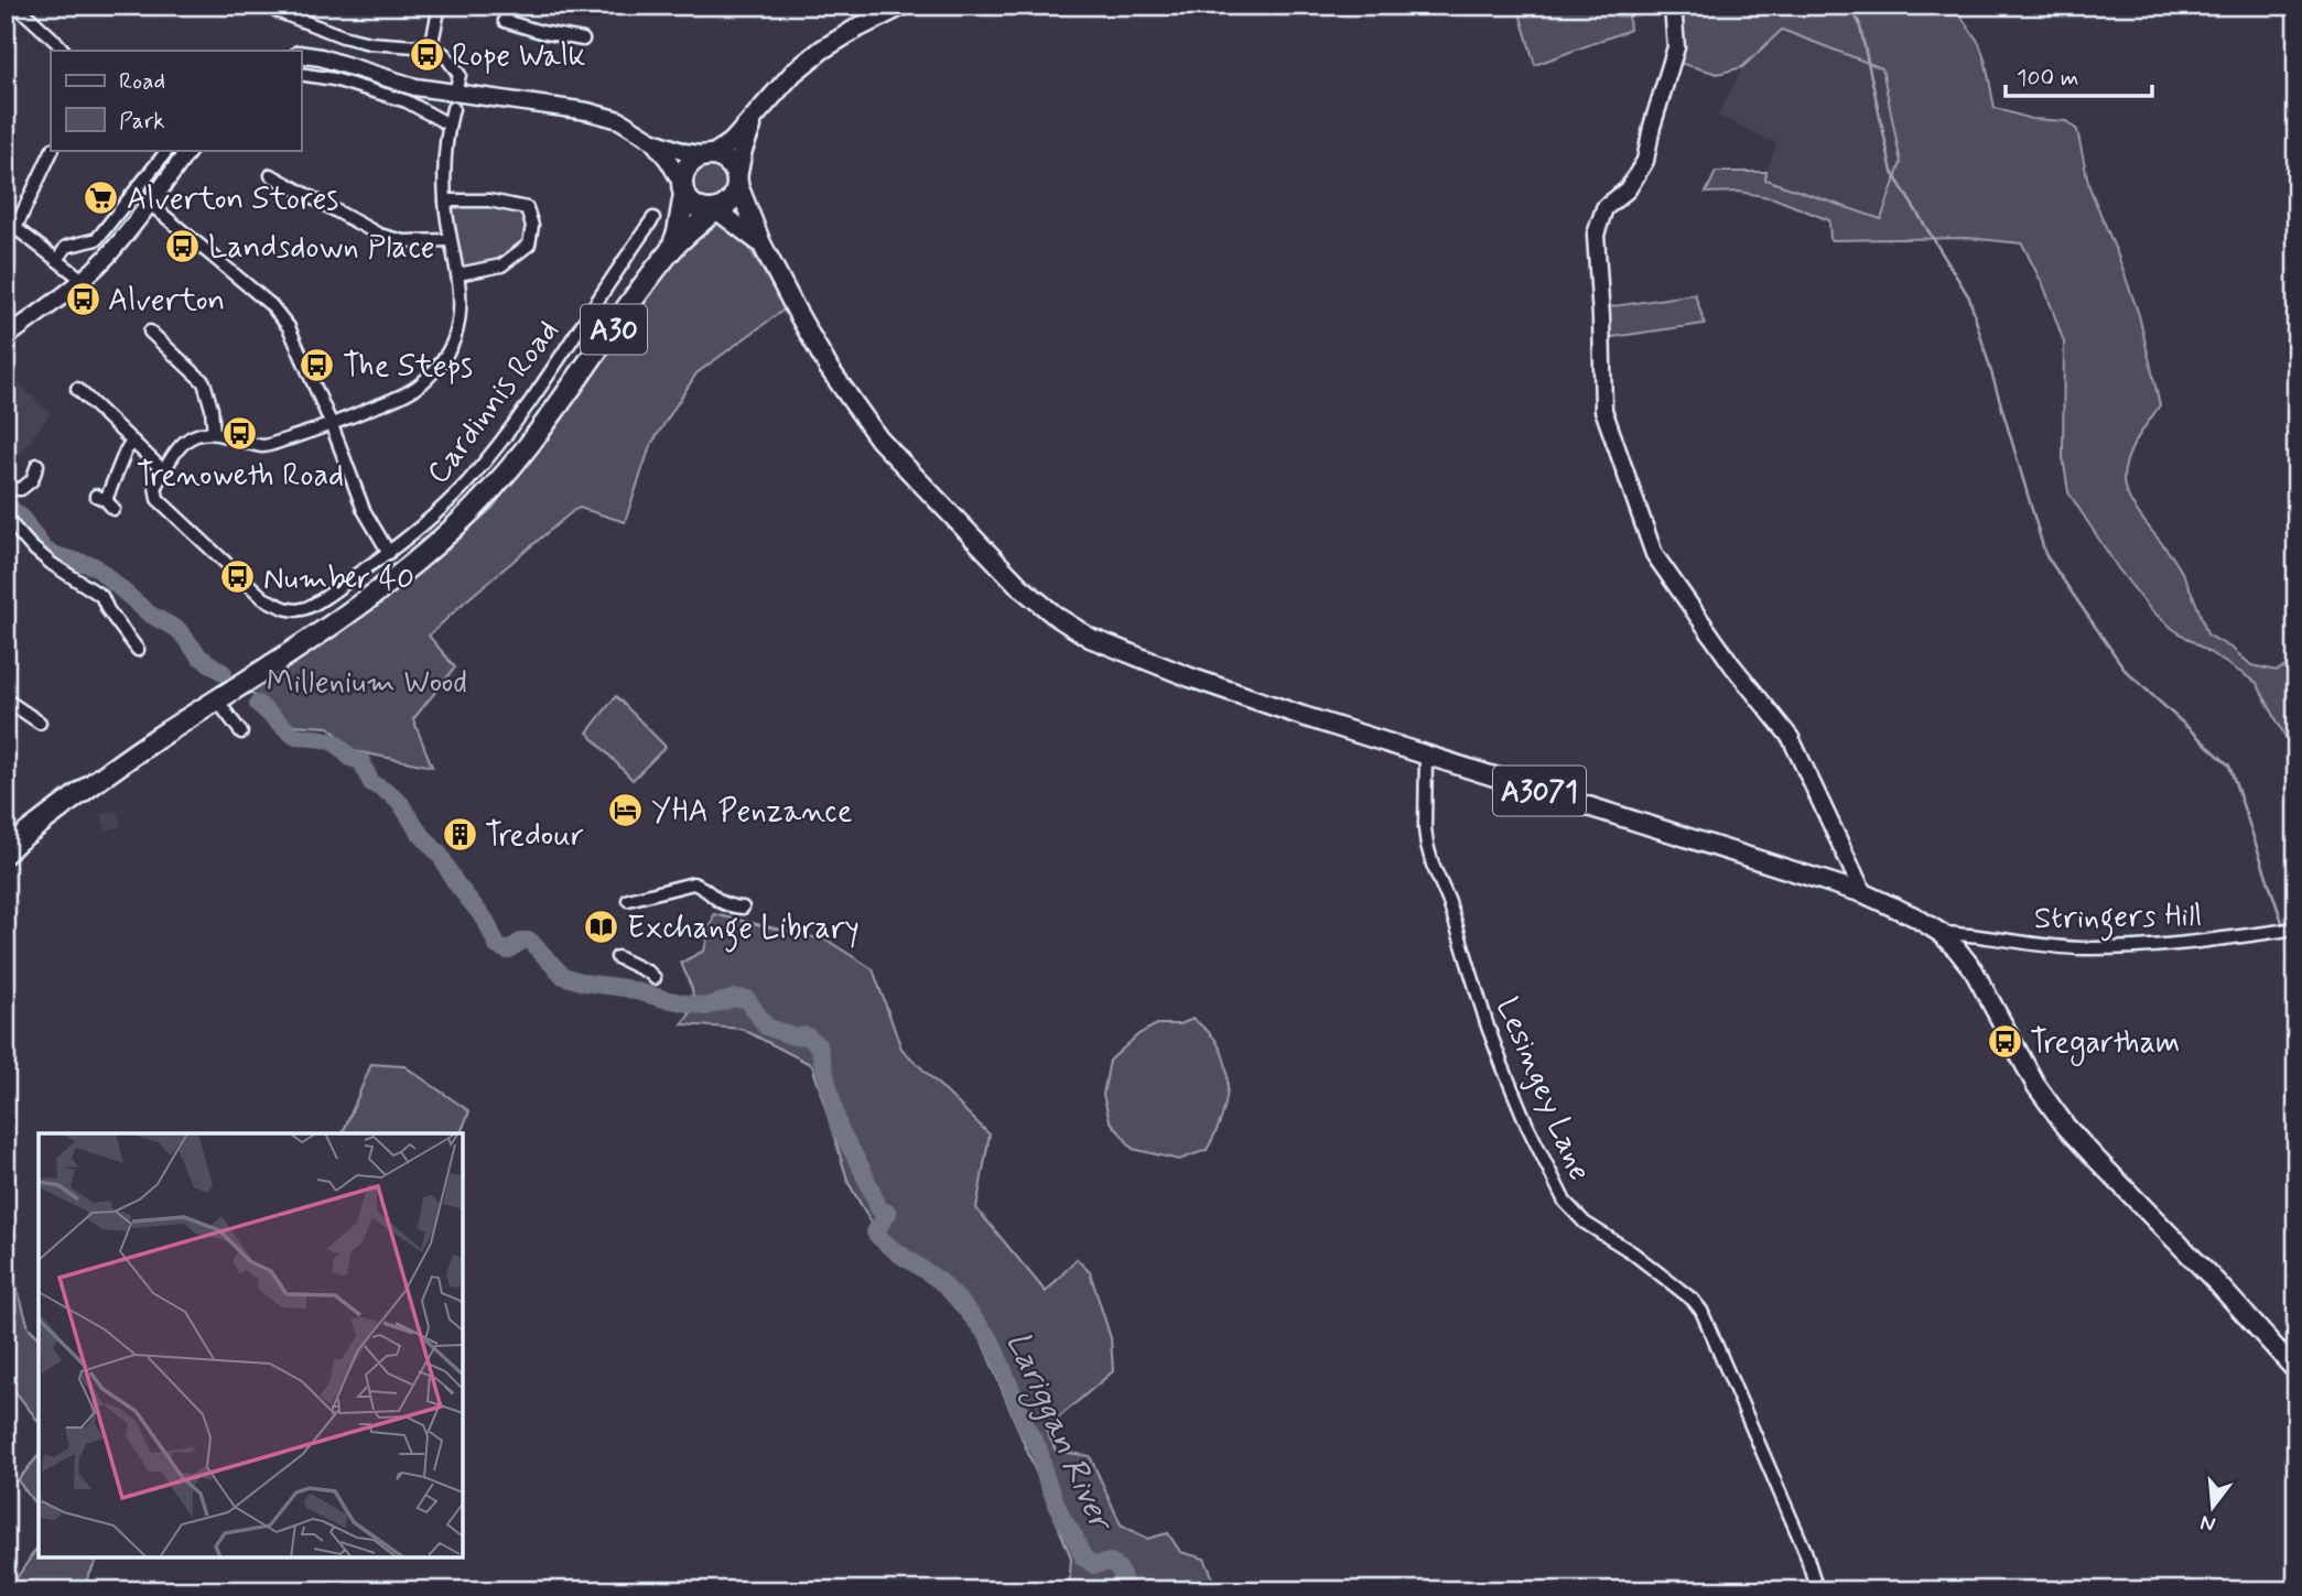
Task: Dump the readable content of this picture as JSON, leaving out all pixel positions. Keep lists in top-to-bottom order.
{
  "streets": {
    "highway": ["A30"],
    "main road": ["A3071"],
    "street": ["Cardinnis Road", "Stringers Hill", "Lesingey Lane"]
  },
  "crossings": [
    ["A30", "A3071"],
    ["A3071", "Stringers Hill"],
    ["A3071", "Lesingey Lane"]
  ],
  "water": ["Lariggan River"],
  "parks": ["Millenium Wood"],
  "places": {
    "bus stop": [
      "Rope Walk",
      "Landsdown Place",
      "Alverton",
      "The Steps",
      "Trenoweth Road",
      "Number 40",
      "Tregartham"
    ],
    "supermarket": ["Alverton Stores"],
    "hotel": ["YHA Penzance"],
    "building": ["Tredour"],
    "library": ["Exchange Library"]
  },
  "legend": ["Road", "Park"],
  "scale_bar": "100 m",
  "north": "bottom"
}
